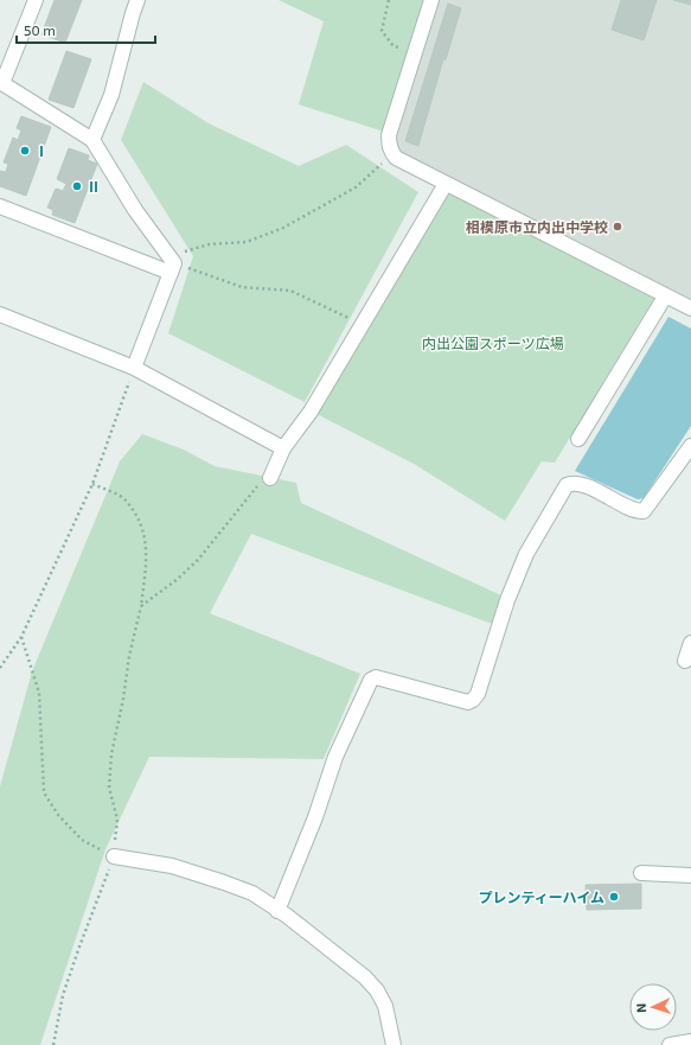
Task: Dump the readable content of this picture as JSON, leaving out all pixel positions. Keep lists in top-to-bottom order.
{
  "parks": ["内出公園スポーツ広場"],
  "places": [
    "Ⅰ",
    "Ⅱ",
    "相模原市立内出中学校",
    "プレンティーハイム"
  ],
  "scale_bar": "50 m",
  "north": "left"
}
